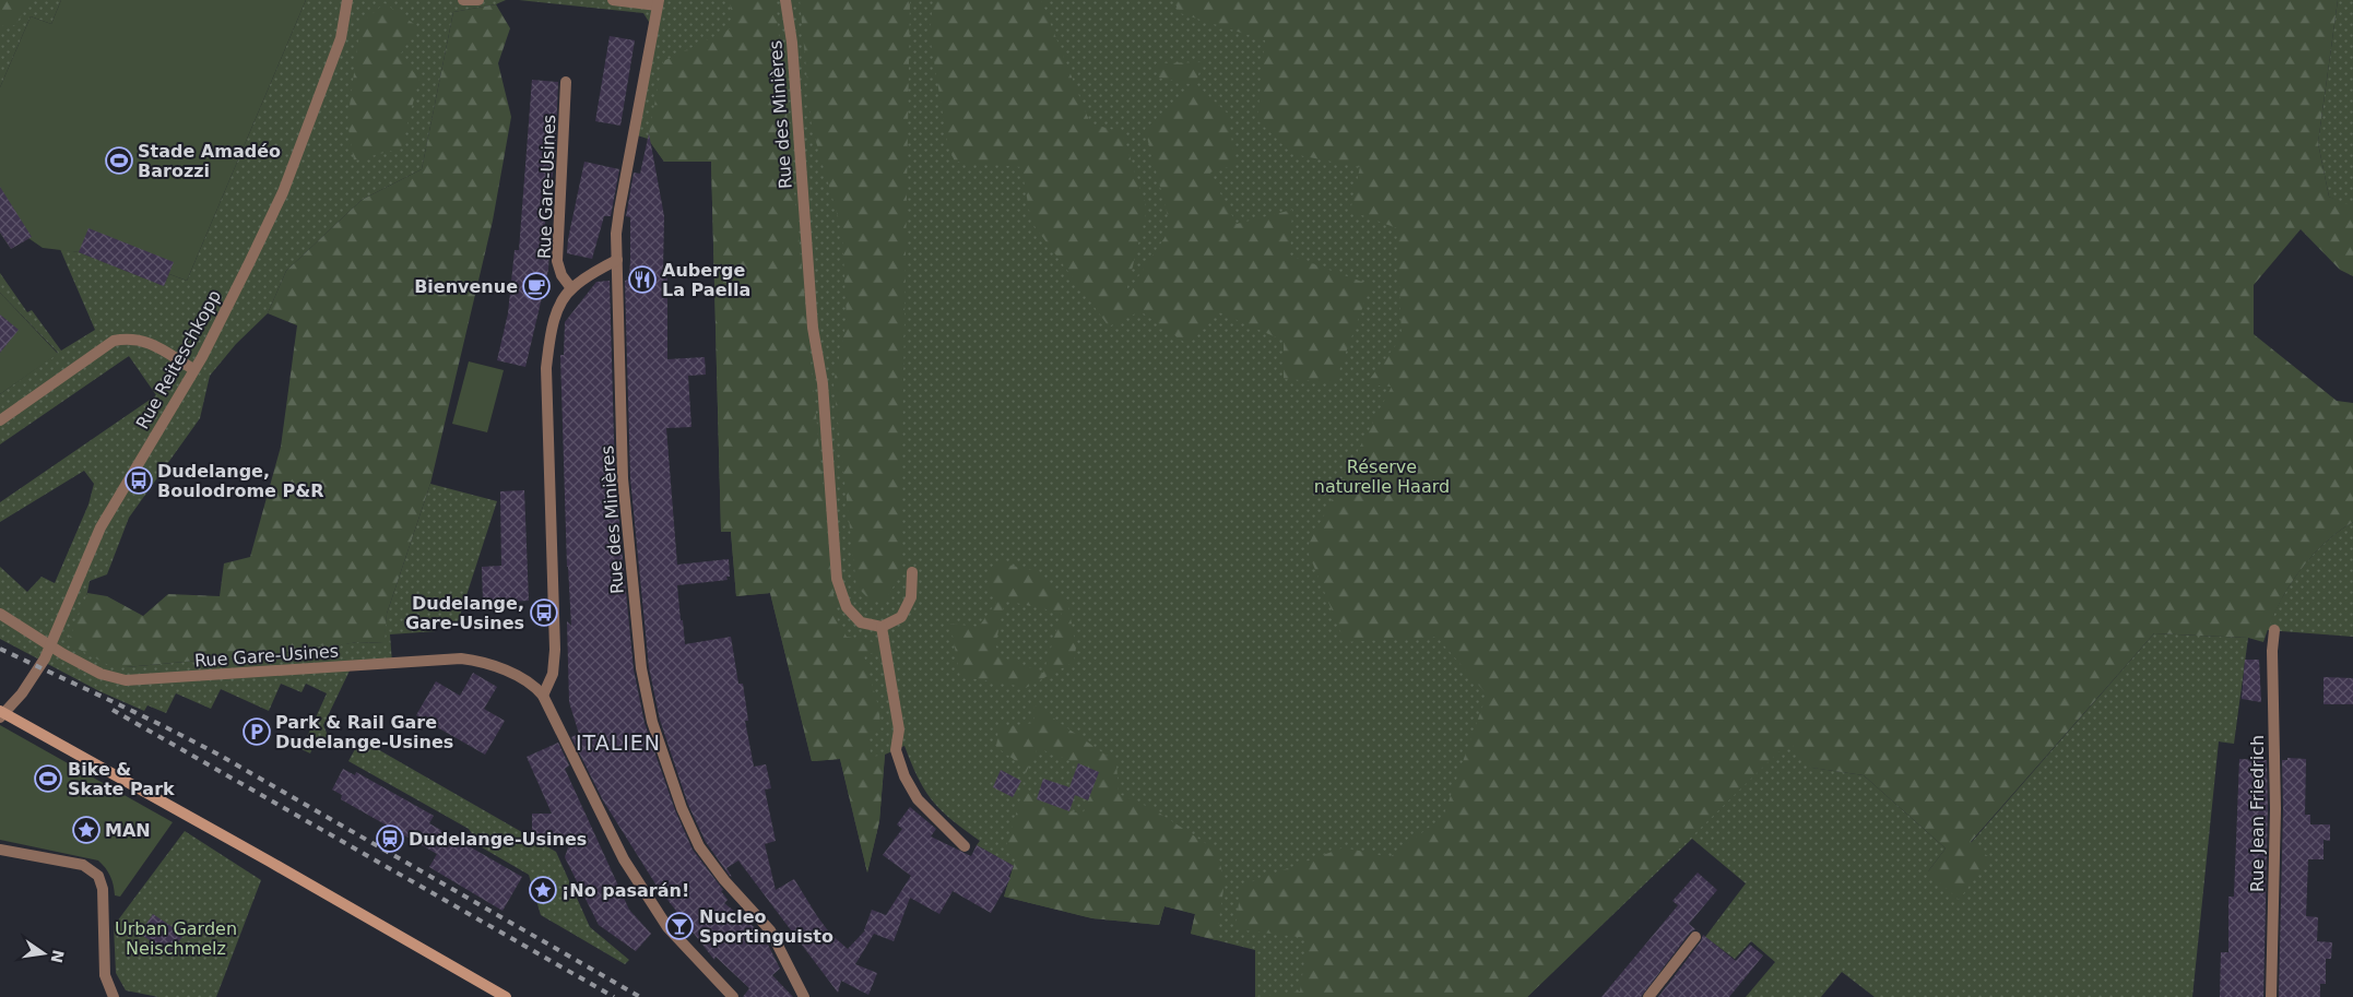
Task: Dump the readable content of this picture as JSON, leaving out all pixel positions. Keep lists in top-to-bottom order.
{
  "streets": {
    "street": [
      "Rue des Minières",
      "Rue Gare-Usines",
      "Rue Reiteschkopp",
      "Rue Jean Friedrich"
    ]
  },
  "districts": ["ITALIEN"],
  "parks": ["Réserve naturelle Haard", "Urban Garden Neischmelz"],
  "places": {
    "sports": ["Stade Amadéo Barozzi", "Bike & Skate Park"],
    "restaurant": ["Auberge La Paella"],
    "cafe": ["Bienvenue"],
    "bus stop": ["Dudelange, Boulodrome P&R", "Dudelange, Gare-Usines"],
    "parking": ["Park & Rail Gare Dudelange-Usines"],
    "place": ["MAN", "¡No pasarán!"],
    "station": ["Dudelange-Usines"],
    "bar": ["Nucleo Sportinguisto"]
  },
  "north": "right"
}
